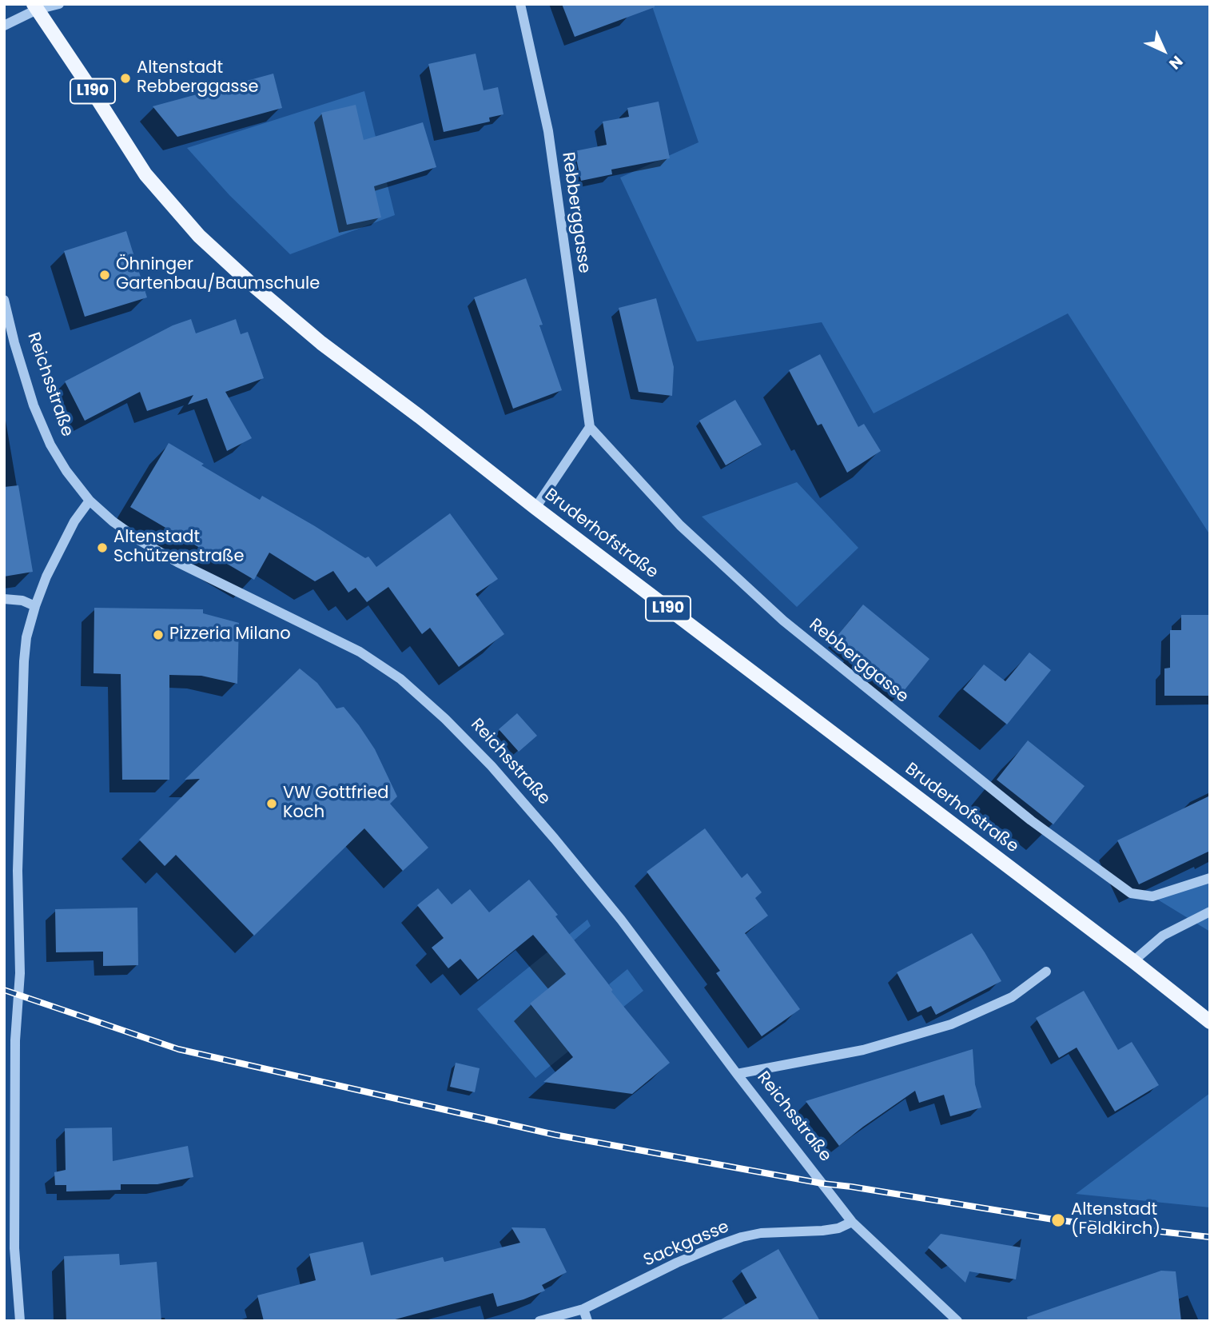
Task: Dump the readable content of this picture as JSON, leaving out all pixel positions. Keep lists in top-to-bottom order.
{
  "streets": {
    "main road": ["L190", "Bruderhofstraße"],
    "street": ["Rebberggasse", "Reichsstraße", "Sackgasse"]
  },
  "crossings": [
    ["Reichsstraße", "Sackgasse"]
  ],
  "places": [
    "Altenstadt Rebberggasse",
    "Öhninger Gartenbau/Baumschule",
    "Altenstadt Schützenstraße",
    "Pizzeria Milano",
    "VW Gottfried Koch",
    "Altenstadt (Feldkirch)"
  ],
  "north": "bottom right"
}
